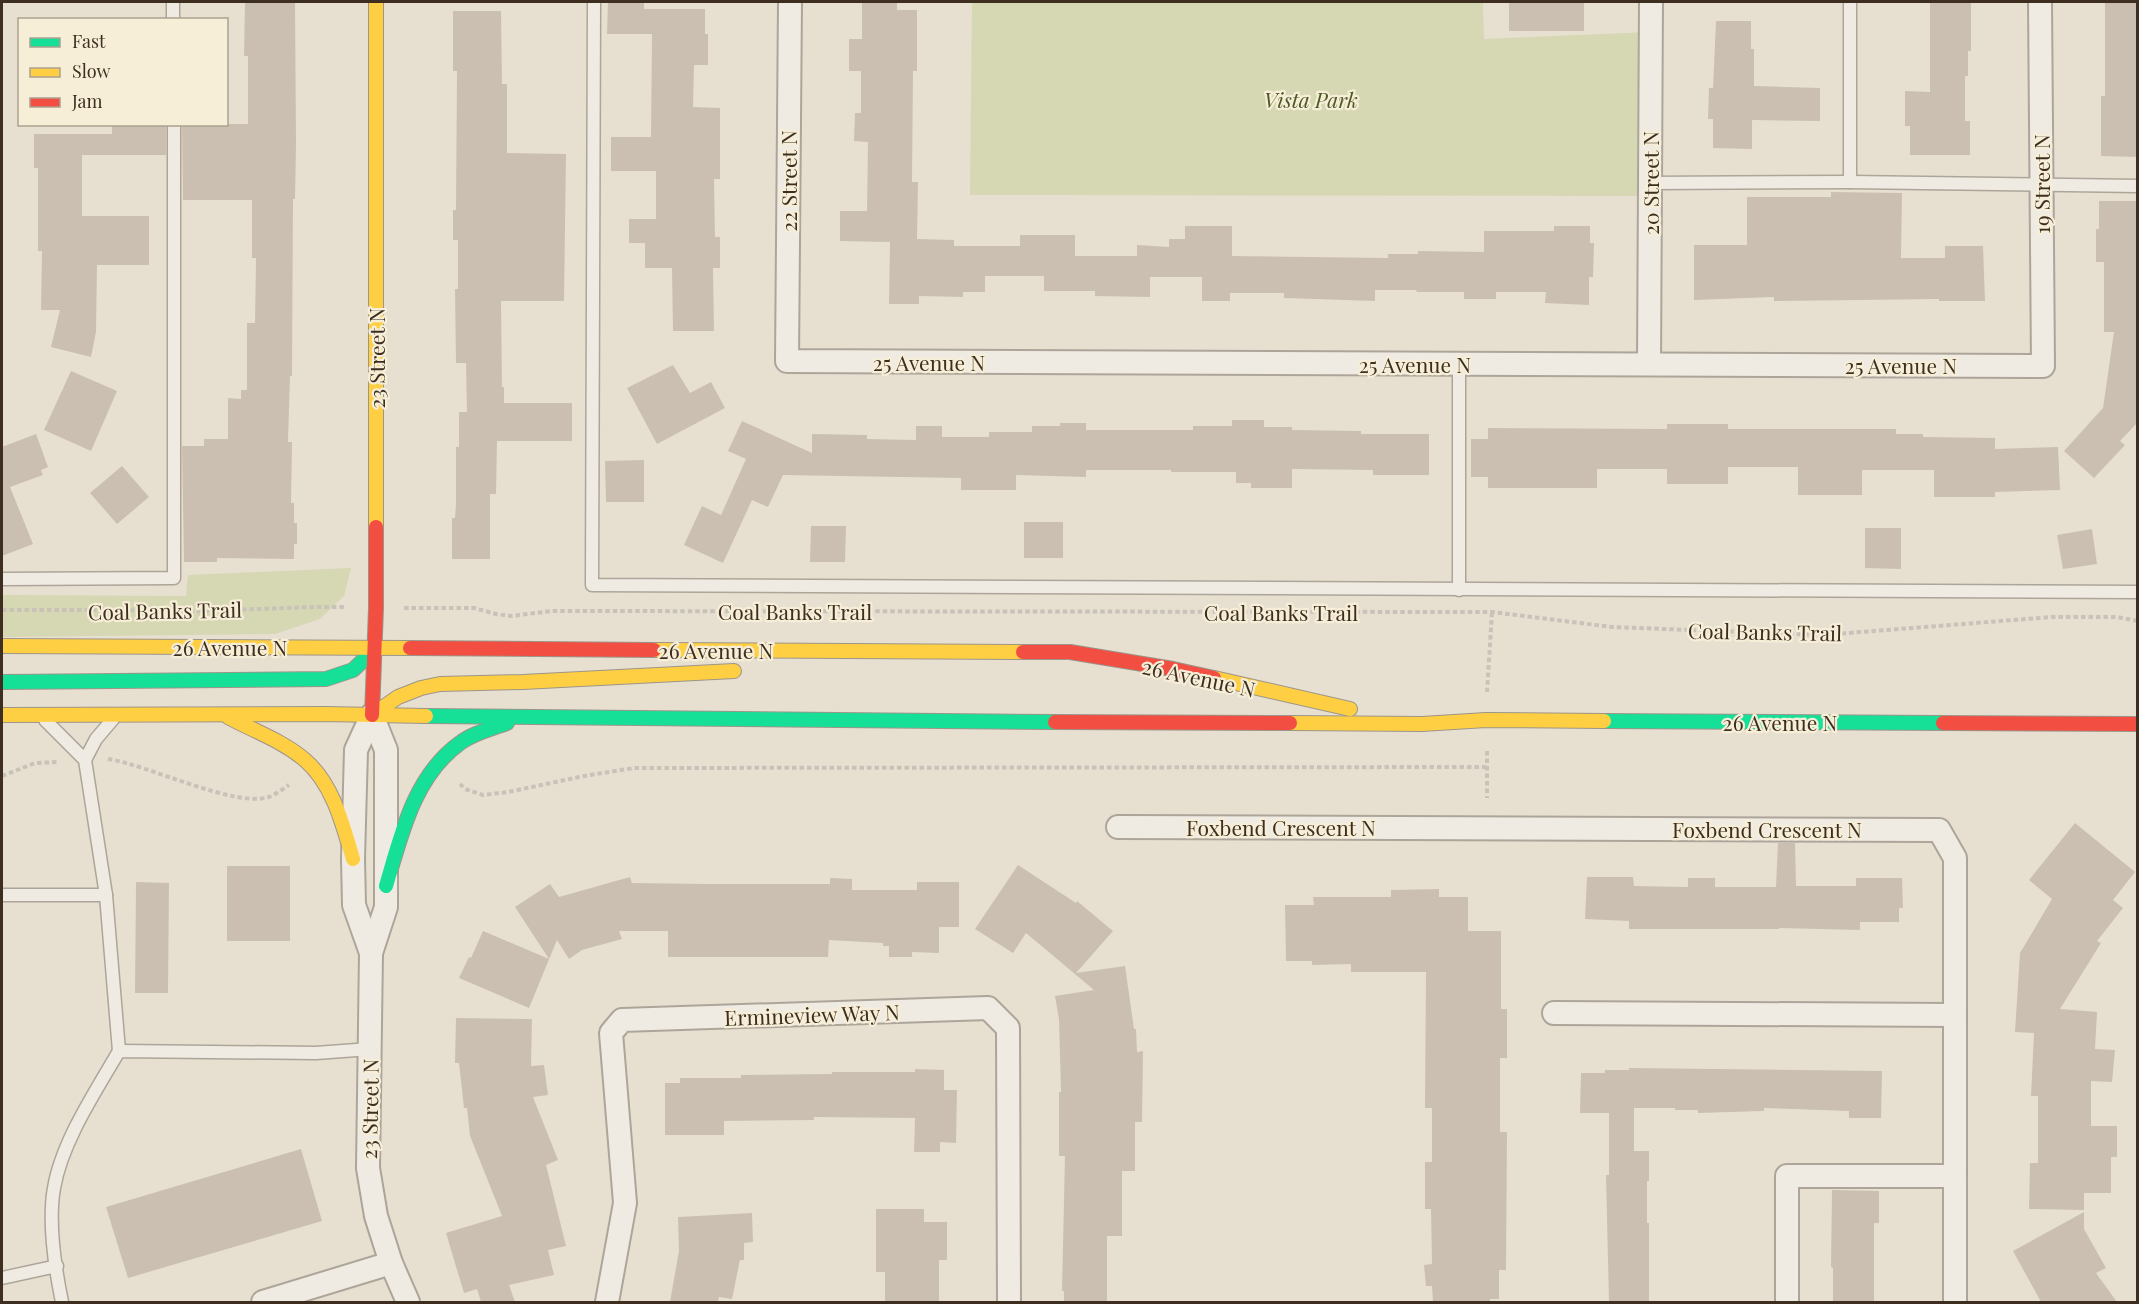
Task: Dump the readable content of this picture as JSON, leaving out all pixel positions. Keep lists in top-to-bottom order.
{
  "streets": {
    "main road": ["23 Street N", "26 Avenue N"],
    "street": [
      "22 Street N",
      "20 Street N",
      "19 Street N",
      "25 Avenue N",
      "Foxbend Crescent N",
      "Ermineview Way N"
    ],
    "path": ["Coal Banks Trail"]
  },
  "crossings": [
    ["22 Street N", "25 Avenue N"],
    ["20 Street N", "25 Avenue N"],
    ["19 Street N", "25 Avenue N"],
    ["23 Street N", "26 Avenue N"]
  ],
  "parks": ["Vista Park"],
  "legend": ["Fast", "Slow", "Jam"]
}
